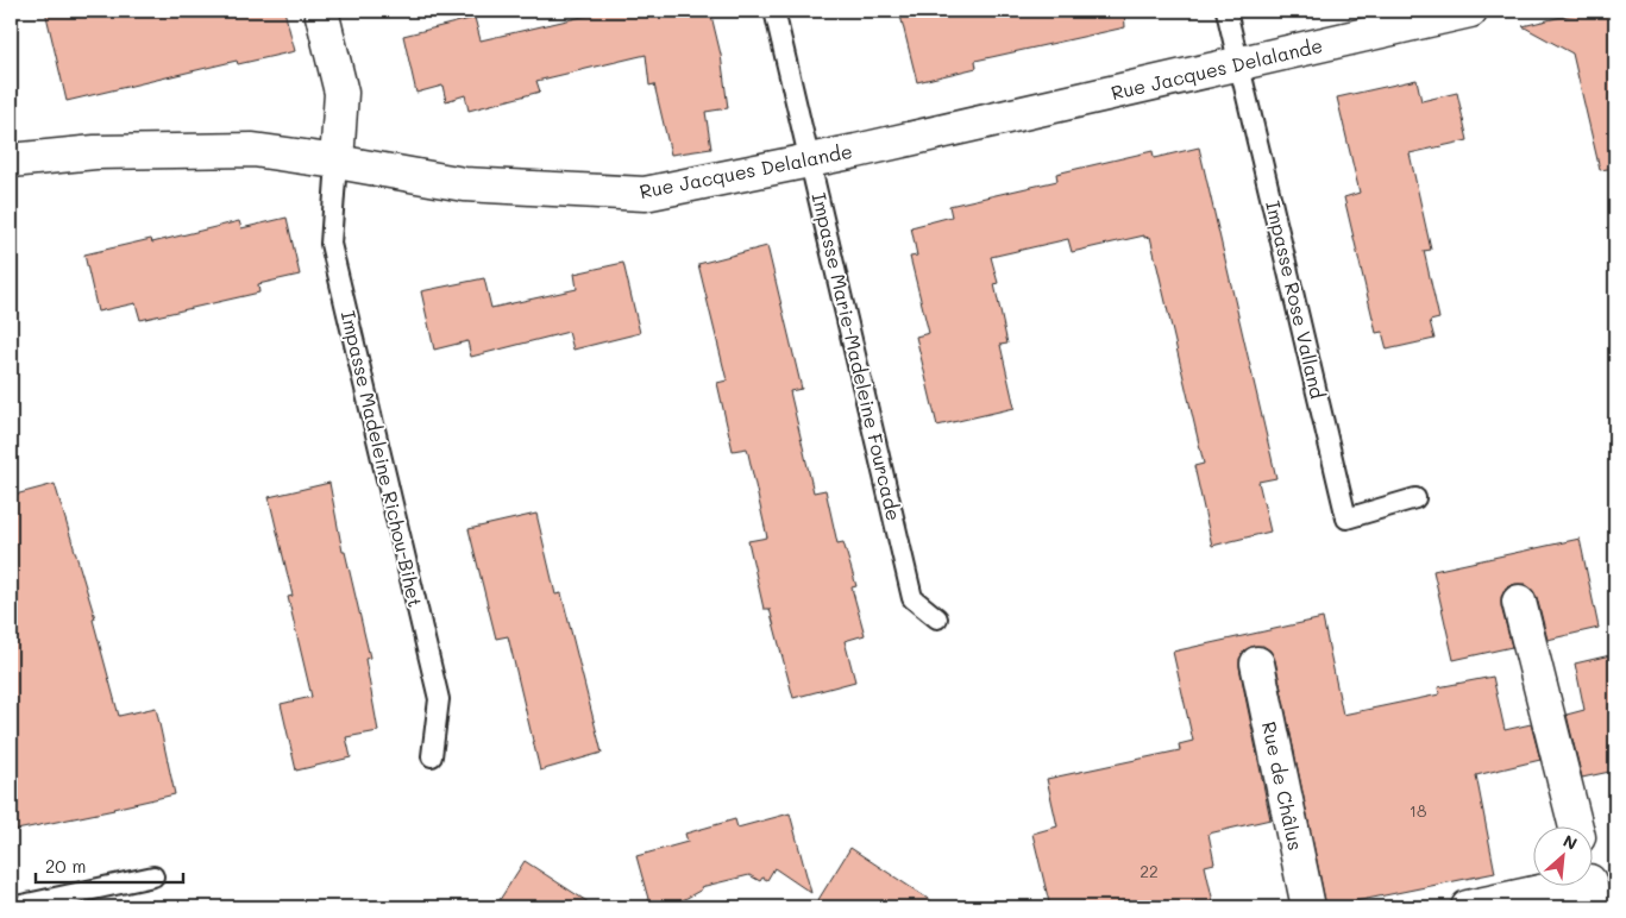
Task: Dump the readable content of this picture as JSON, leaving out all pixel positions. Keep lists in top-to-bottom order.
{
  "streets": {
    "street": ["Rue Jacques Delalande", "Rue de Châlus"],
    "lane": ["Impasse Rose Valland", "Impasse Marie-Madeleine Fourcade", "Impasse Madeleine Richou-Bihet"]
  },
  "crossings": [
    ["Rue Jacques Delalande", "Impasse Rose Valland"],
    ["Rue Jacques Delalande", "Impasse Marie-Madeleine Fourcade"],
    ["Rue Jacques Delalande", "Impasse Madeleine Richou-Bihet"]
  ],
  "house_numbers": ["18", "22"],
  "scale_bar": "20 m",
  "north": "top right"
}
